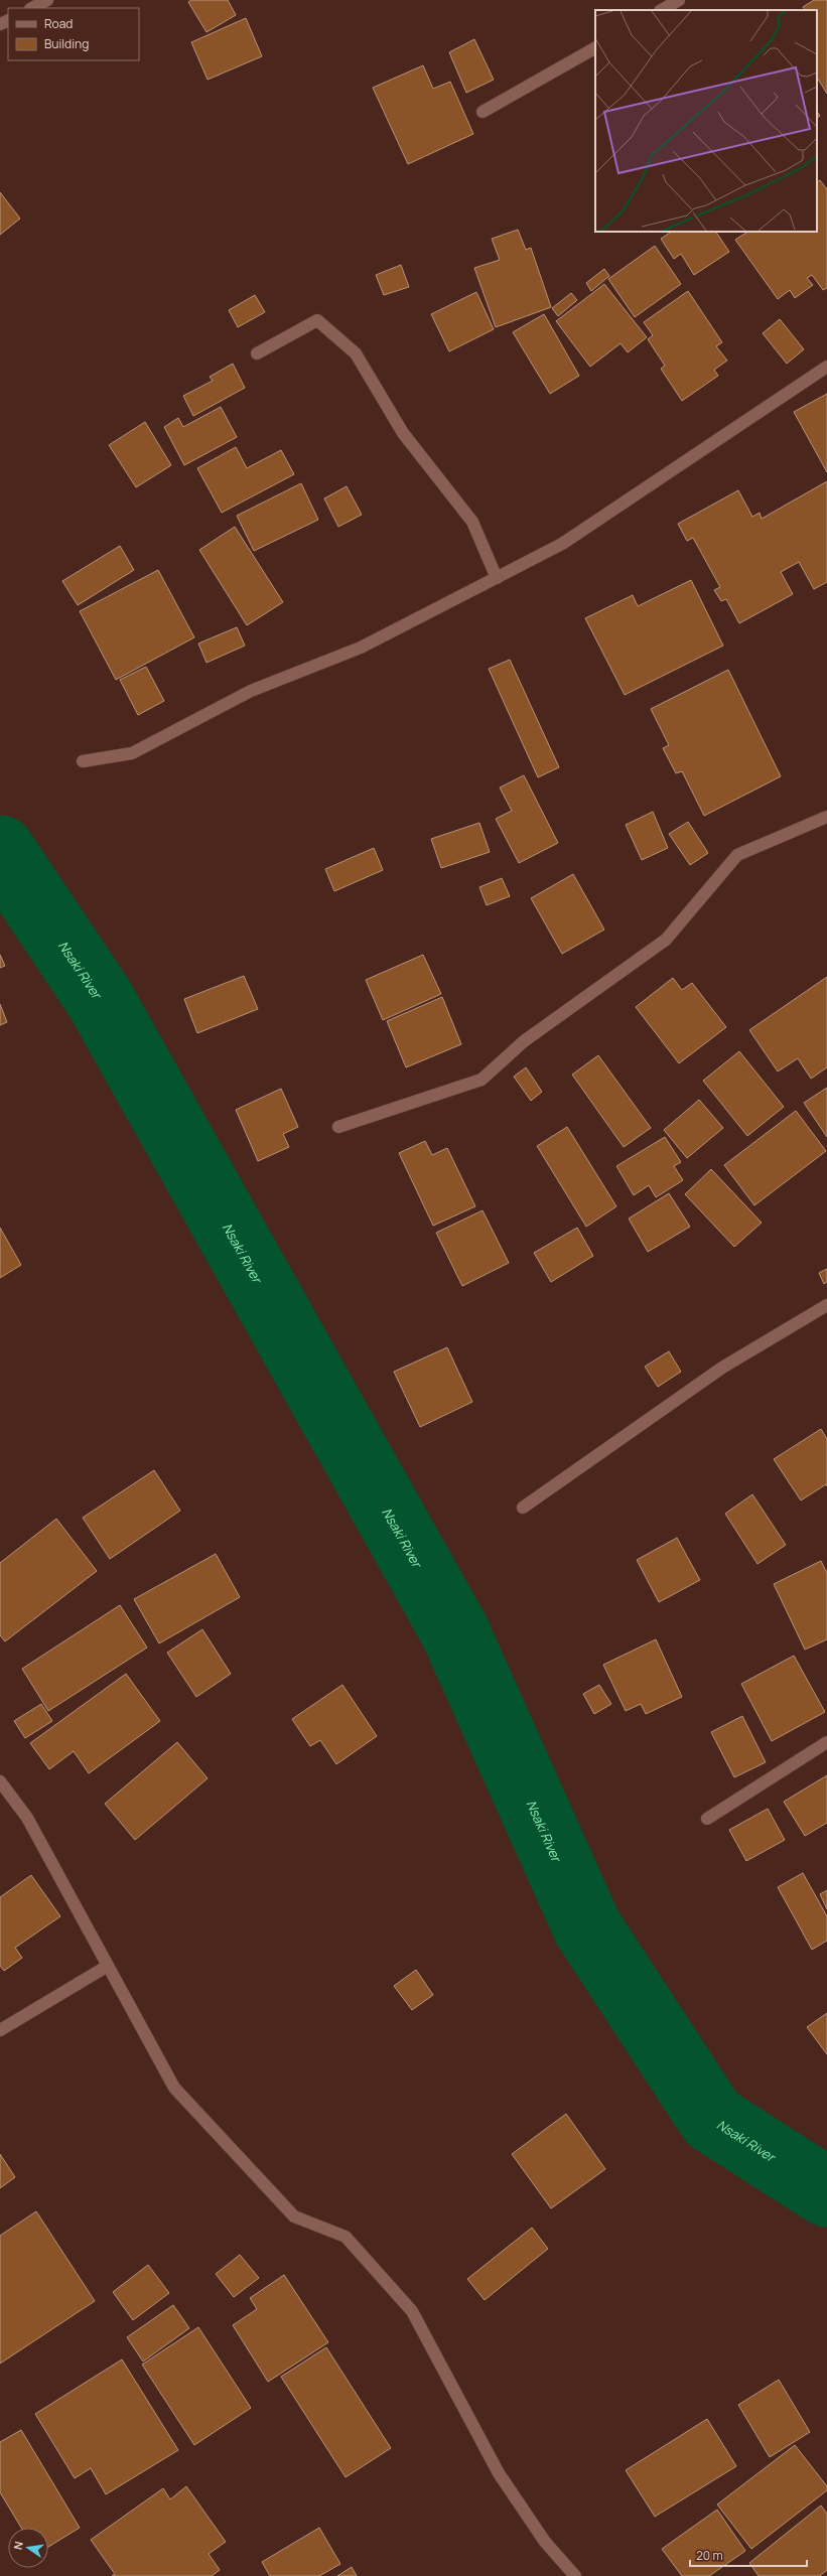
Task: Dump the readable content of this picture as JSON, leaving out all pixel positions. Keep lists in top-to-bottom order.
{
  "water": ["Nsaki River"],
  "legend": ["Road", "Building"],
  "scale_bar": "20 m",
  "north": "left"
}
